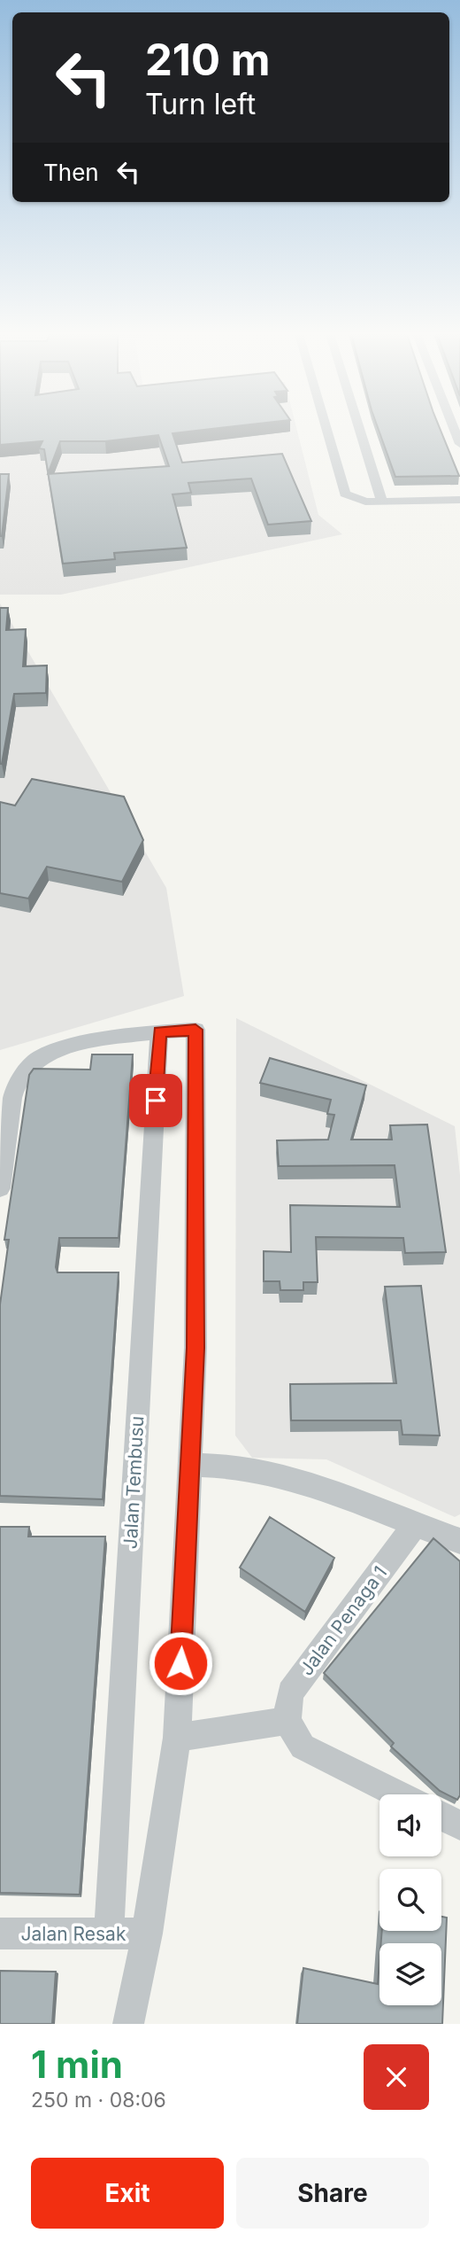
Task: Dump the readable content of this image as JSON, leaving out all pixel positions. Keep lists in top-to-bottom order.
{
  "streets": {
    "street": ["Jalan Tembusu", "Jalan Penaga 1", "Jalan Resak"]
  },
  "crossings": [
    ["Jalan Tembusu", "Jalan Resak"]
  ],
  "page": {
    "turn": ["210 m", "Turn left"],
    "then": "Then",
    "heading": ["1 min", "250 m · 08:06"],
    "buttons": ["Exit", "Share"]
  }
}
